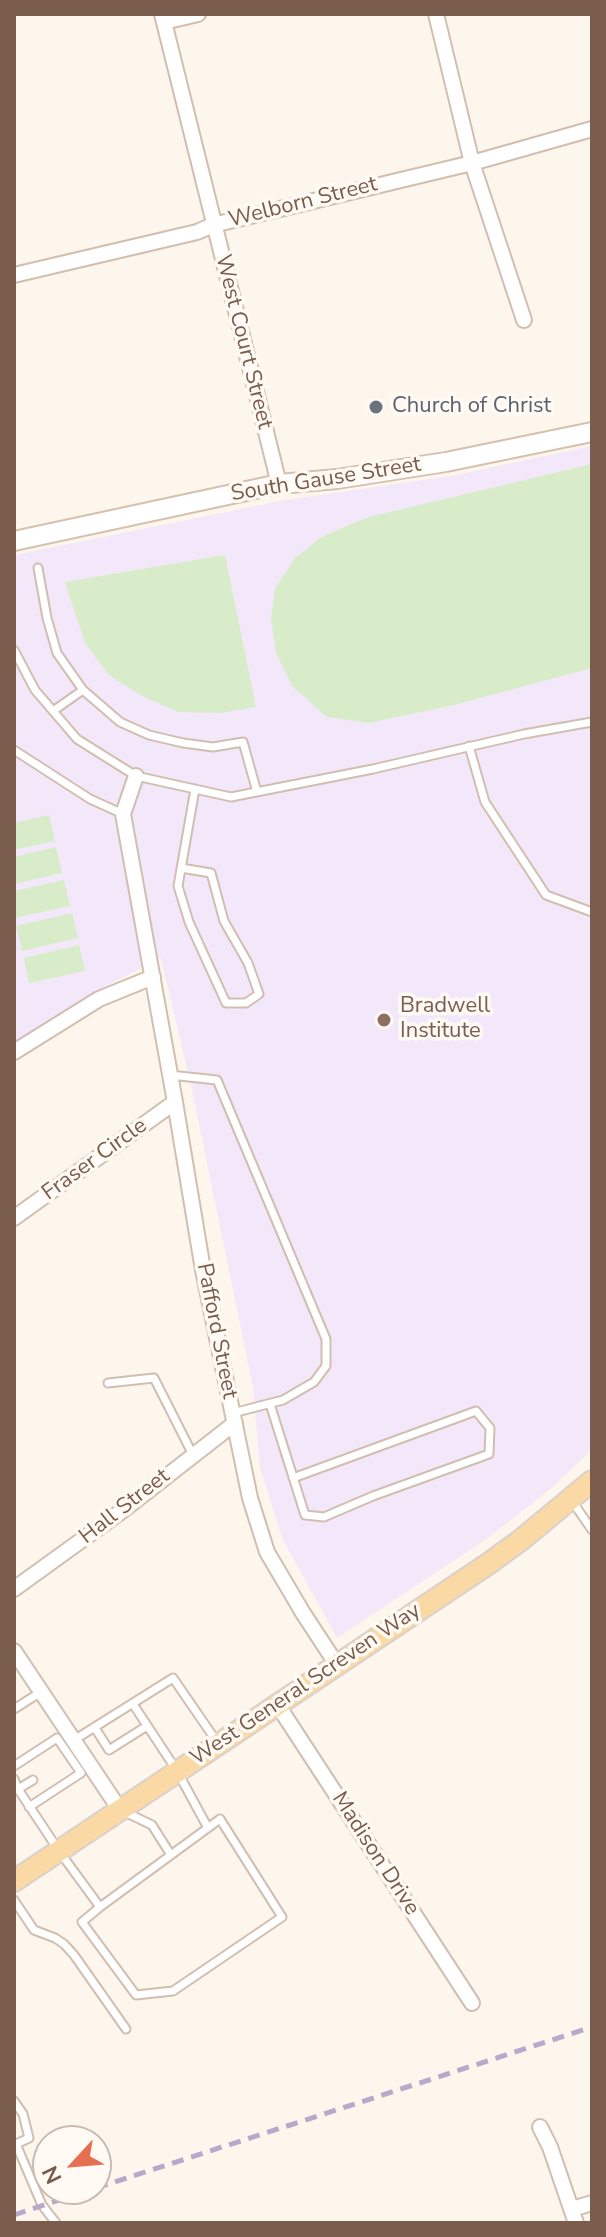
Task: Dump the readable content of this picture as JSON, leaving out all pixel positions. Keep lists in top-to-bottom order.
{
  "streets": {
    "main road": ["West General Screven Way"],
    "street": [
      "Welborn Street",
      "West Court Street",
      "South Gause Street",
      "Fraser Circle",
      "Pafford Street",
      "Hall Street",
      "Madison Drive"
    ]
  },
  "crossings": [
    ["Welborn Street", "West Court Street"],
    ["West Court Street", "South Gause Street"],
    ["Fraser Circle", "Pafford Street"],
    ["Pafford Street", "Hall Street"],
    ["Pafford Street", "West General Screven Way"],
    ["West General Screven Way", "Madison Drive"]
  ],
  "places": ["Church of Christ", "Bradwell Institute"],
  "north": "bottom left"
}
